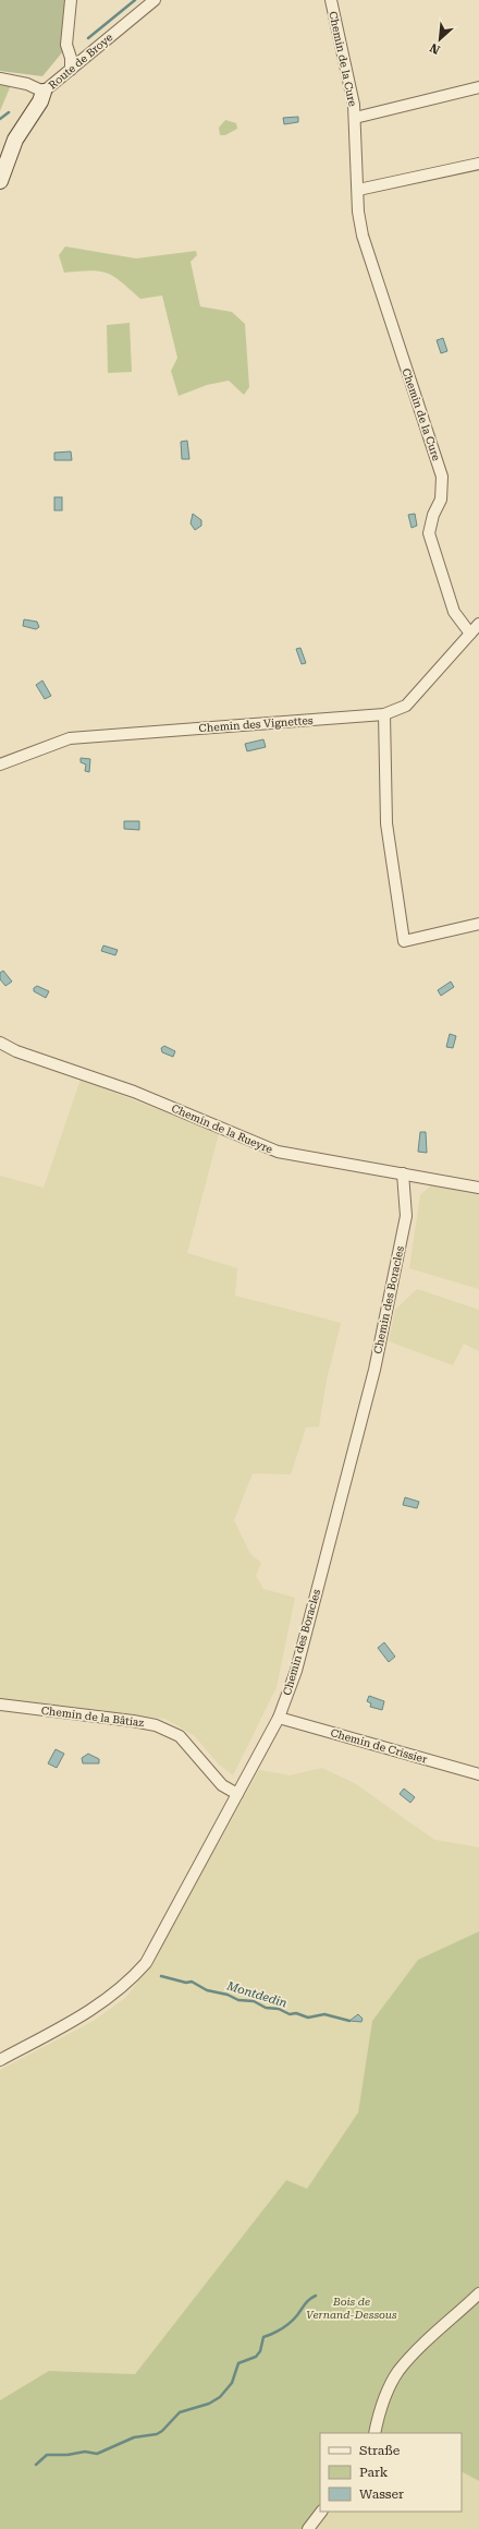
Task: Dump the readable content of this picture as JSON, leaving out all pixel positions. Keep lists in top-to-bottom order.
{
  "streets": {
    "street": [
      "Chemin de la Cure",
      "Route de Broye",
      "Chemin des Vignettes",
      "Chemin de la Rueyre",
      "Chemin des Boracles",
      "Chemin de la Bâtiaz",
      "Chemin de Crissier"
    ]
  },
  "crossings": [
    ["Chemin de la Cure", "Chemin des Vignettes"],
    ["Chemin de la Rueyre", "Chemin des Boracles"],
    ["Chemin des Boracles", "Chemin de la Bâtiaz"],
    ["Chemin des Boracles", "Chemin de Crissier"]
  ],
  "water": ["Montdedin"],
  "parks": ["Bois de Vernand-Dessous"],
  "legend": ["Straße", "Park", "Wasser"],
  "north": "bottom left"
}
